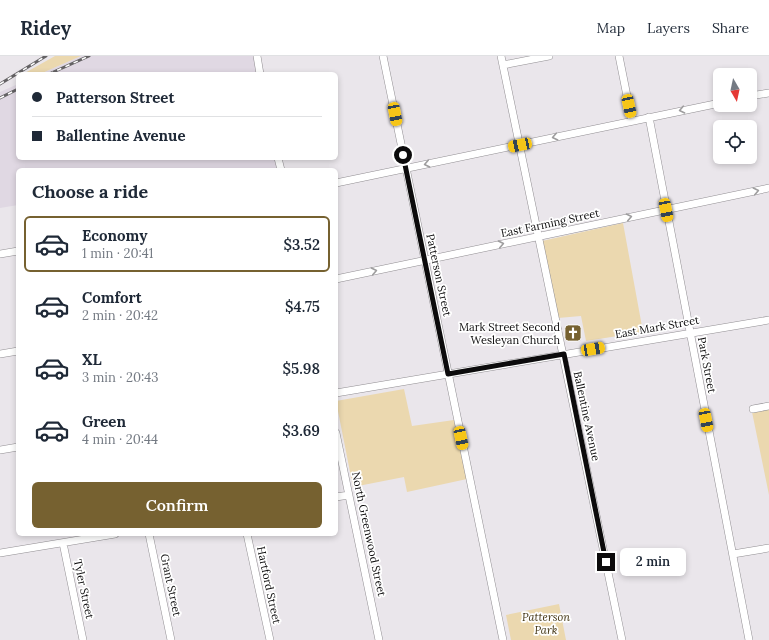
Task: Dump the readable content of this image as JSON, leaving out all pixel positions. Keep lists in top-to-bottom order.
{
  "streets": {
    "street": [
      "East Farming Street",
      "Patterson Street",
      "East Mark Street",
      "Park Street",
      "Ballentine Avenue",
      "North Greenwood Street",
      "Grant Street",
      "Hartford Street",
      "Tyler Street"
    ]
  },
  "crossings": [
    ["East Farming Street", "Patterson Street"],
    ["East Farming Street", "Park Street"],
    ["East Farming Street", "Ballentine Avenue"],
    ["Patterson Street", "East Mark Street"],
    ["East Mark Street", "Park Street"],
    ["East Mark Street", "Ballentine Avenue"]
  ],
  "one_way": ["East Farming Street"],
  "parks": ["Patterson Park"],
  "places": {
    "church": ["Mark Street Second Wesleyan Church"]
  },
  "north": "bottom",
  "page": {
    "header": "Ridey",
    "nav": ["Map", "Layers", "Share"],
    "banner": ["Patterson Street", "Ballentine Avenue"],
    "heading": "Choose a ride",
    "list": [
      {
        "name": "Economy",
        "note": "1 min · 20:41",
        "value": "$3.52"
      },
      {
        "name": "Comfort",
        "note": "2 min · 20:42",
        "value": "$4.75"
      },
      {
        "name": "XL",
        "note": "3 min · 20:43",
        "value": "$5.98"
      },
      {
        "name": "Green",
        "note": "4 min · 20:44",
        "value": "$3.69"
      }
    ],
    "buttons": "Confirm",
    "bubble": "2 min"
  }
}
